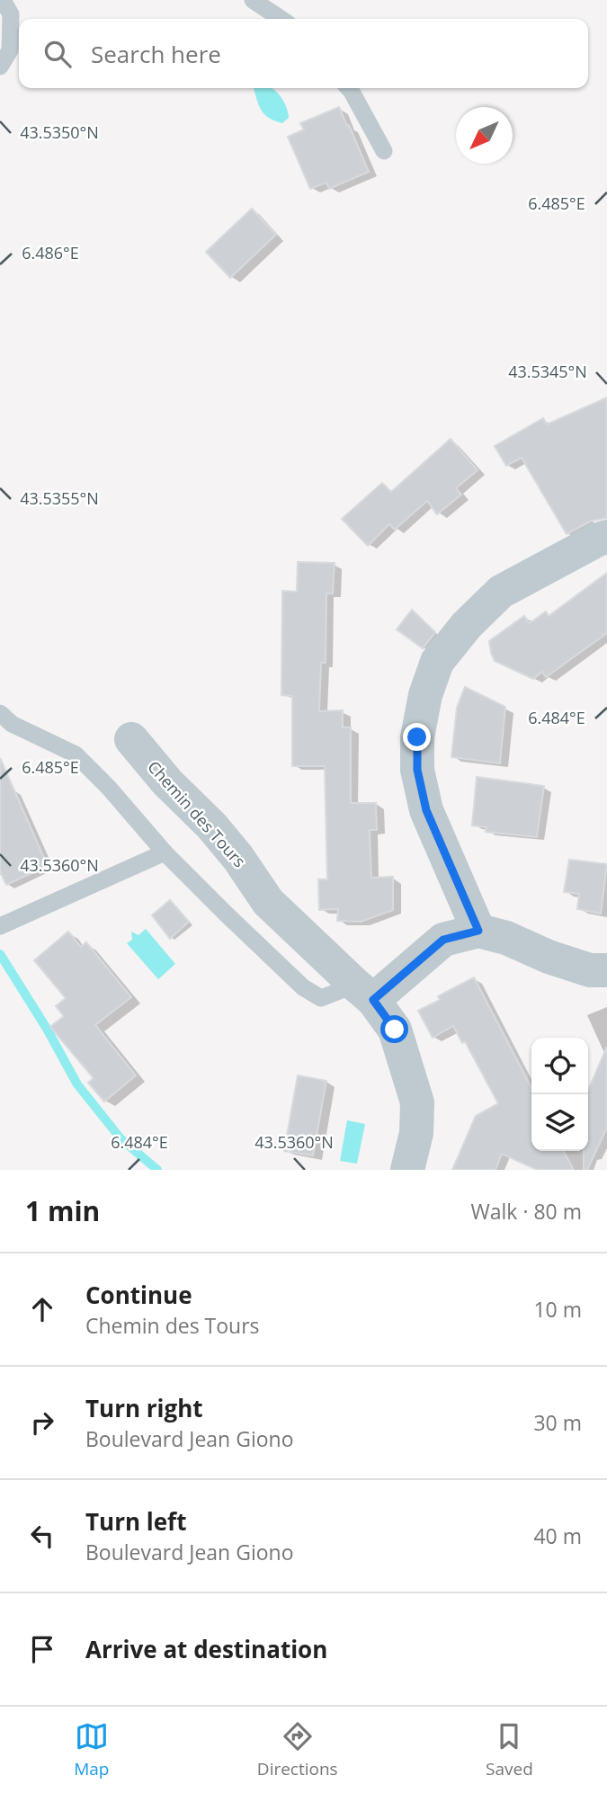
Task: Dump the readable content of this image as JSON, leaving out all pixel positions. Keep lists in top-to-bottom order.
{
  "streets": {
    "street": ["Chemin des Tours"]
  },
  "north": "bottom left",
  "page": {
    "search": "Search here",
    "heading": ["1 min", "Walk · 80 m"],
    "list": [
      ["Continue", "Chemin des Tours", "10 m"],
      ["Turn right", "Boulevard Jean Giono", "30 m"],
      ["Turn left", "Boulevard Jean Giono", "40 m"],
      "Arrive at destination"
    ],
    "nav": ["Map", "Directions", "Saved"]
  },
  "coordinates": [
    "43.5350°N",
    "6.485°E",
    "6.486°E",
    "43.5345°N",
    "43.5355°N",
    "6.484°E",
    "43.5360°N"
  ]
}
